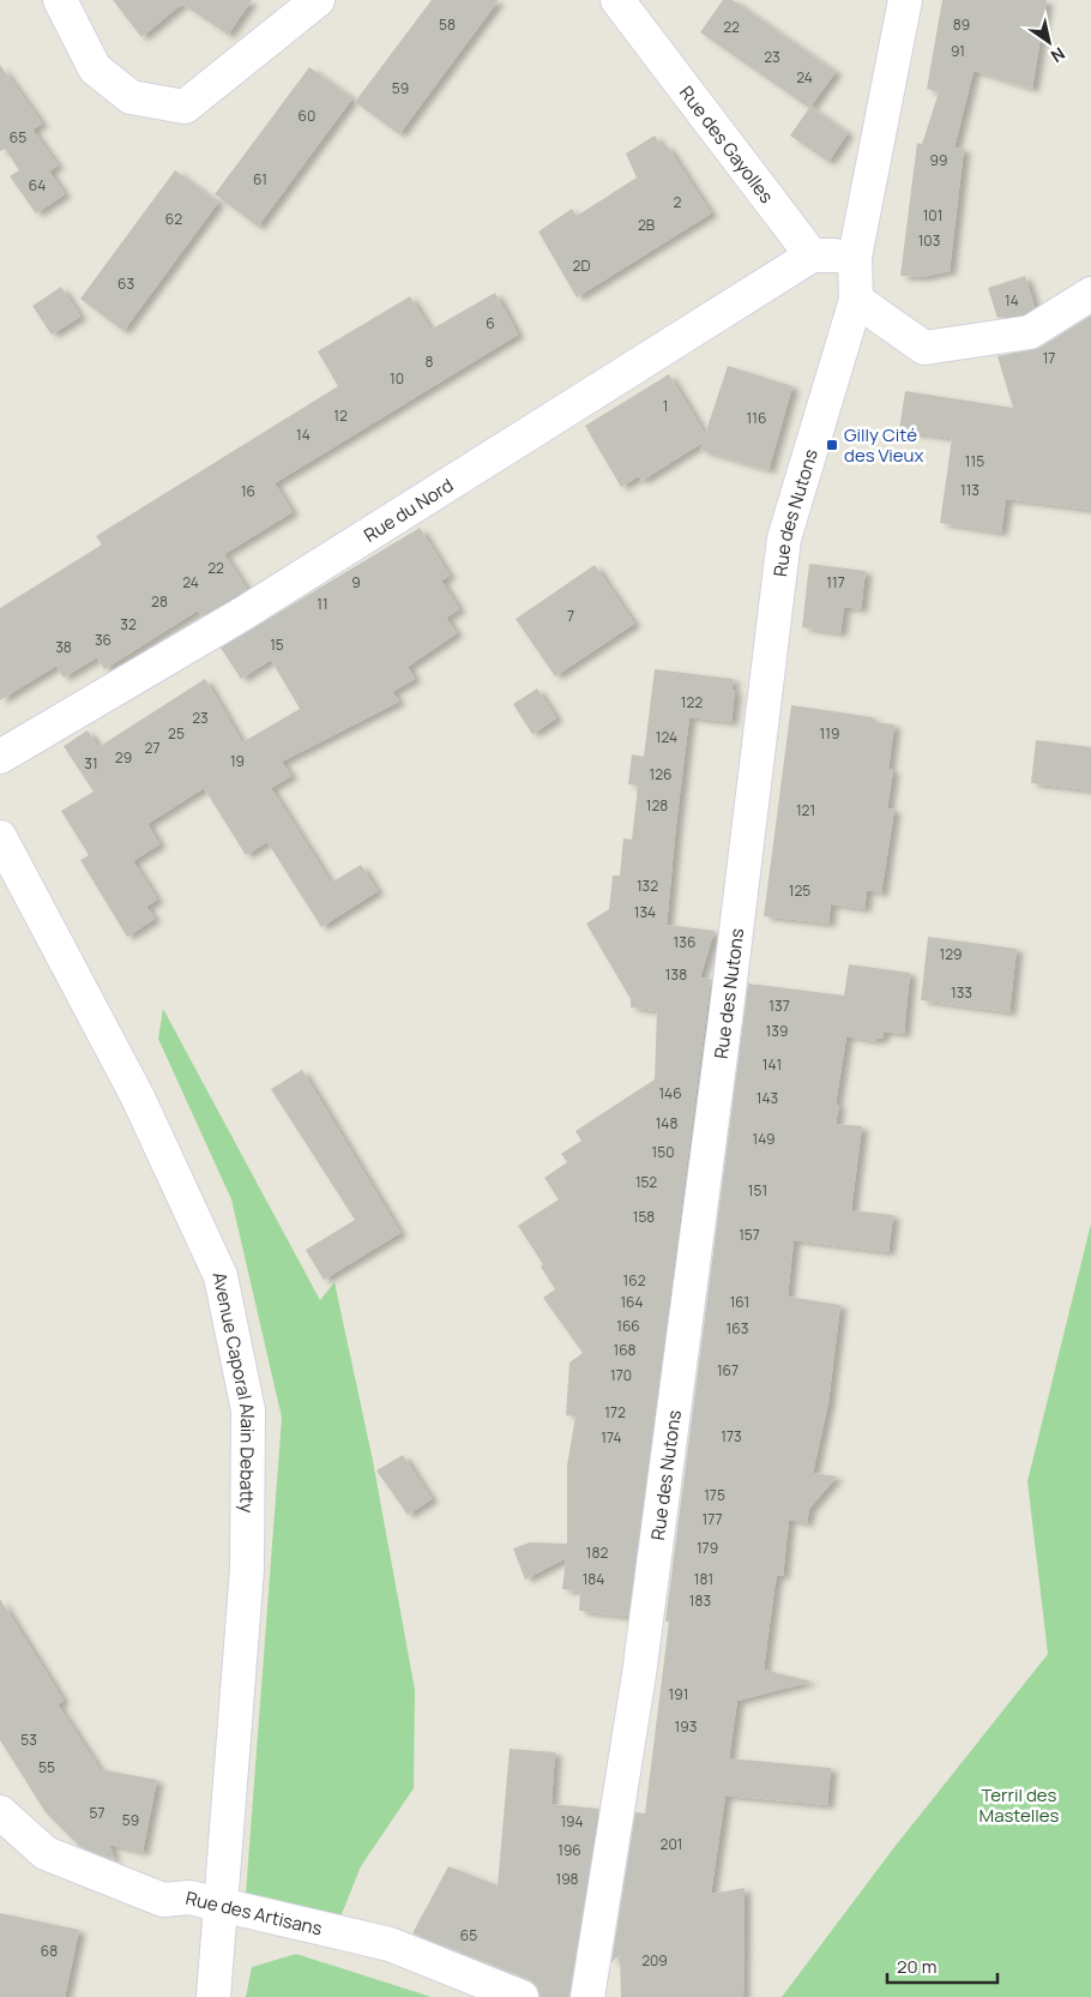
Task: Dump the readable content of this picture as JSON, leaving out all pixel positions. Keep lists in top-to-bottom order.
{
  "streets": {
    "street": [
      "Rue des Gayolles",
      "Rue du Nord",
      "Rue des Nutons",
      "Avenue Caporal Alain Debatty",
      "Rue des Artisans"
    ]
  },
  "crossings": [
    ["Rue des Gayolles", "Rue du Nord"],
    ["Avenue Caporal Alain Debatty", "Rue des Artisans"]
  ],
  "parks": ["Terril des Mastelles"],
  "places": {
    "transit": ["Gilly Cité des Vieux"]
  },
  "house_numbers": [
    "58",
    "89",
    "22",
    "91",
    "23",
    "24",
    "59",
    "60",
    "65",
    "99",
    "61",
    "64",
    "2",
    "101",
    "62",
    "2B",
    "103",
    "2D",
    "63",
    "14",
    "6",
    "17",
    "8",
    "10",
    "1",
    "12",
    "116",
    "14",
    "115",
    "113",
    "16",
    "22",
    "24",
    "9",
    "117",
    "28",
    "11",
    "7",
    "32",
    "36",
    "15",
    "38",
    "122",
    "23",
    "25",
    "119",
    "124",
    "27",
    "29",
    "19",
    "31",
    "126",
    "128",
    "121",
    "132",
    "125",
    "134",
    "136",
    "129",
    "138",
    "133",
    "137",
    "139",
    "141",
    "146",
    "143",
    "148",
    "149",
    "150",
    "152",
    "151",
    "158",
    "157",
    "162",
    "164",
    "161",
    "166",
    "163",
    "168",
    "167",
    "170",
    "172",
    "173",
    "174",
    "175",
    "177",
    "179",
    "182",
    "184",
    "181",
    "183",
    "191",
    "193",
    "53",
    "55",
    "57",
    "59",
    "194",
    "201",
    "196",
    "198",
    "65",
    "68",
    "209"
  ],
  "scale_bar": "20 m",
  "north": "bottom right"
}
